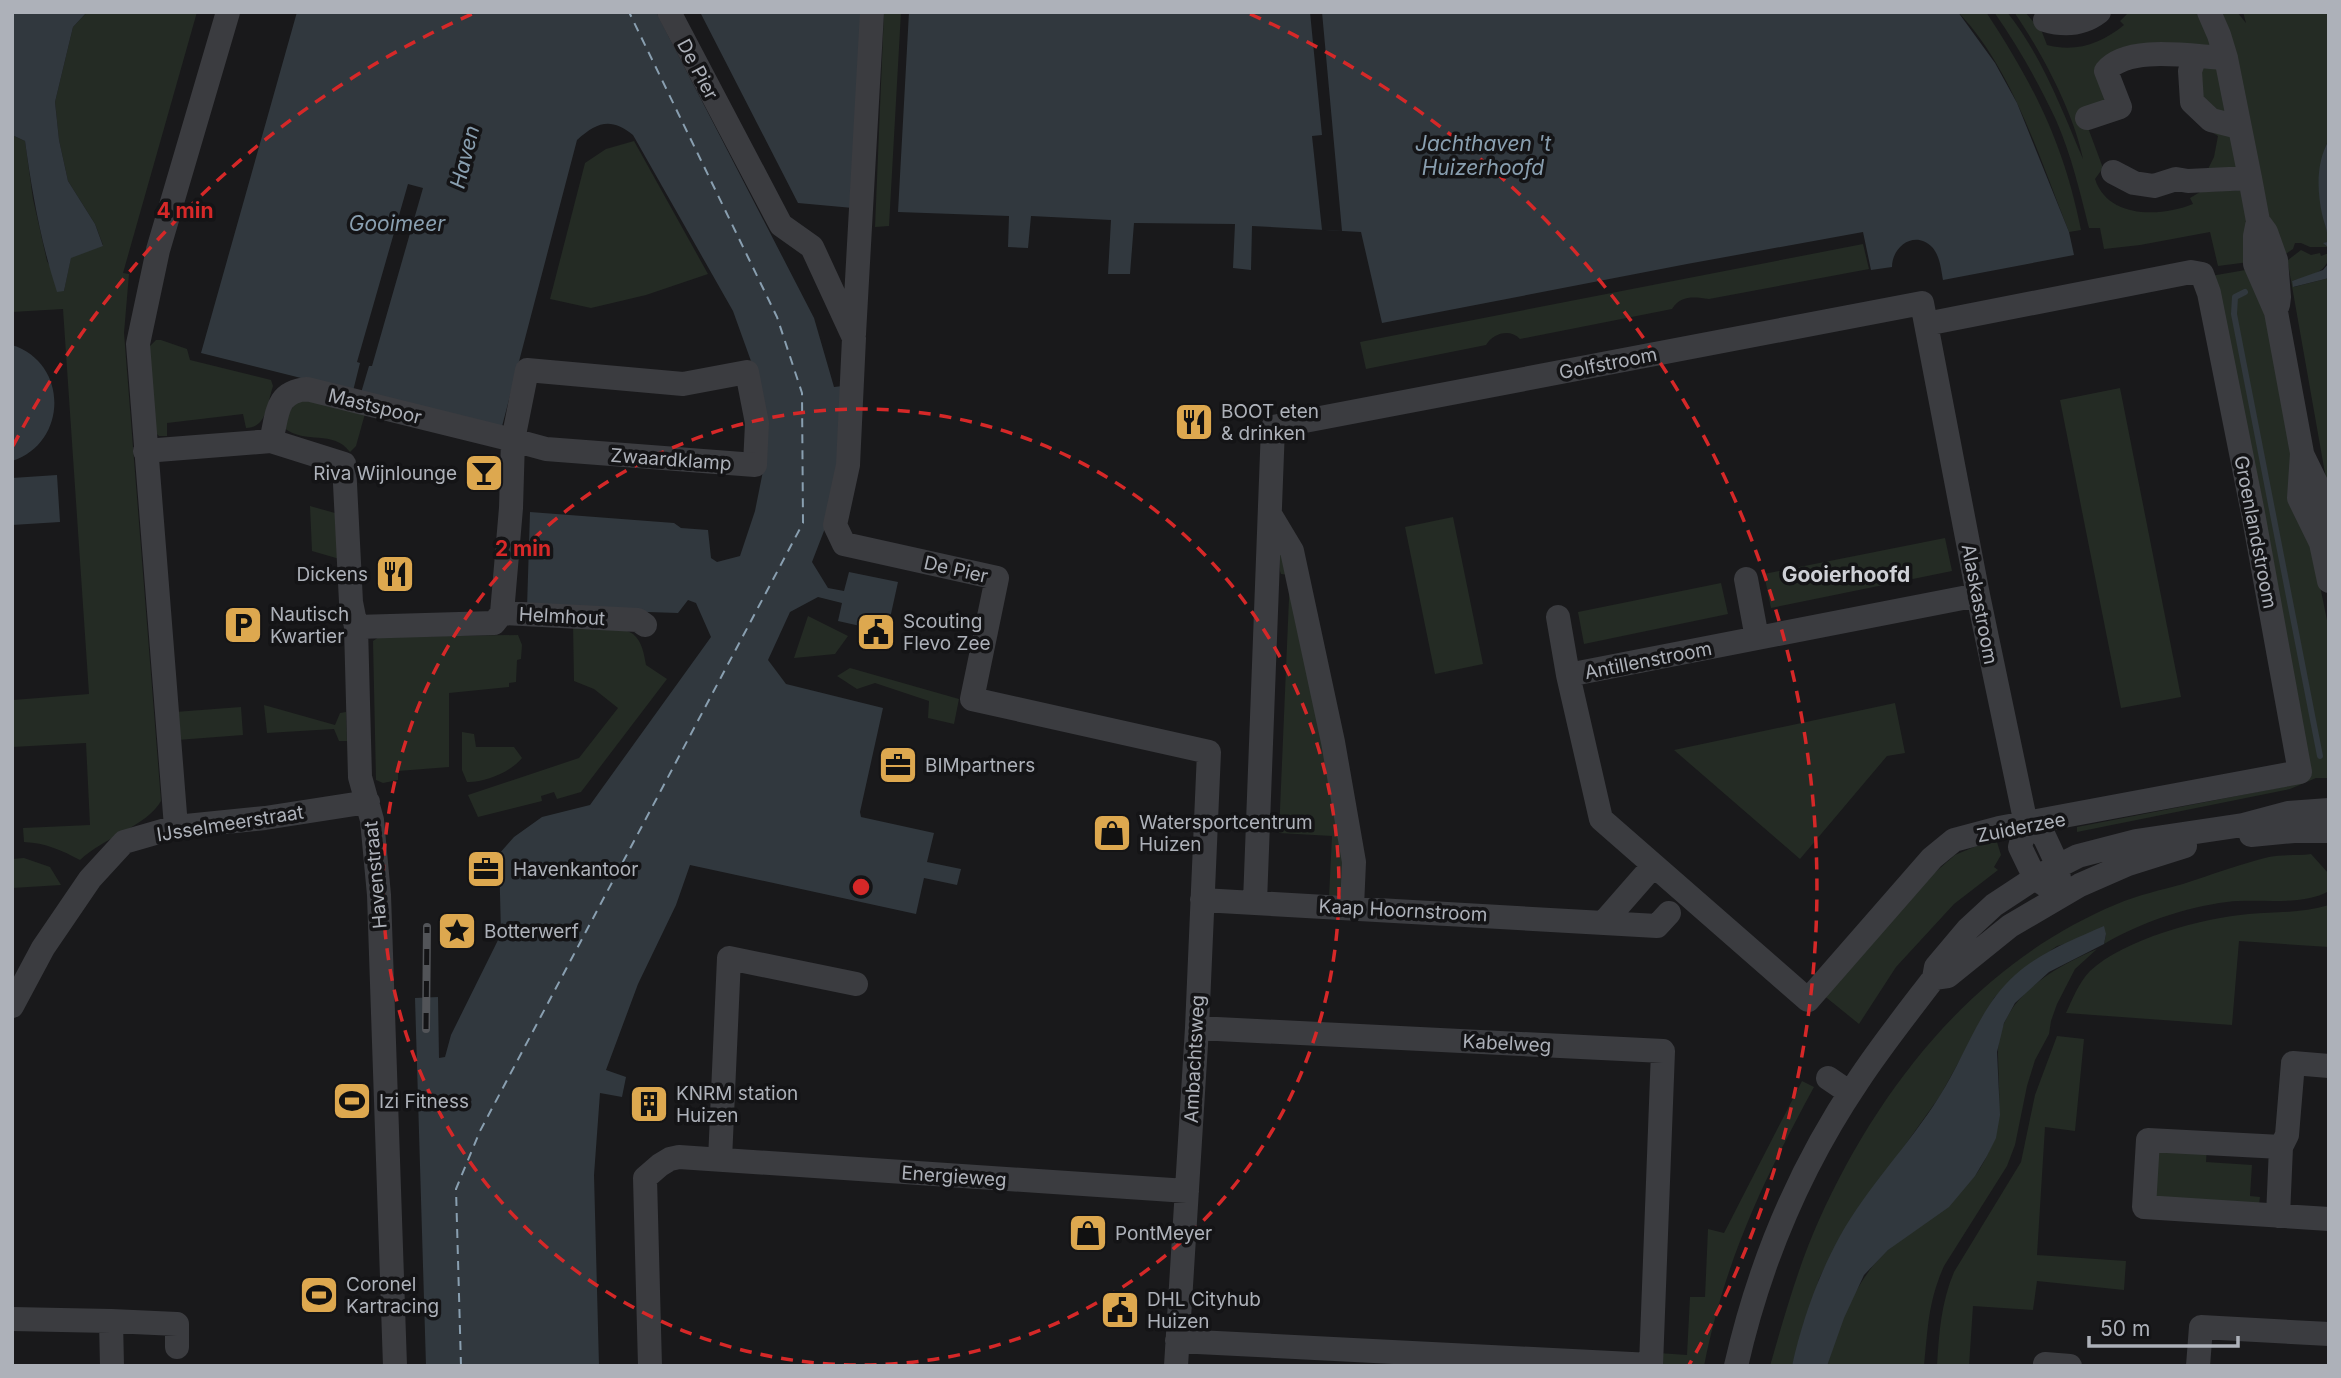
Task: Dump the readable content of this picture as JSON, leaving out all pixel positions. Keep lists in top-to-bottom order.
{
  "streets": {
    "street": [
      "De Pier",
      "Golfstroom",
      "Mastspoor",
      "Zwaardklamp",
      "Groenlandstroom",
      "Alaskastroom",
      "Helmhout",
      "Antillenstroom",
      "IJsselmeerstraat",
      "Zuiderzee",
      "Havenstraat",
      "Kaap Hoornstroom",
      "Kabelweg",
      "Ambachtsweg",
      "Energieweg"
    ]
  },
  "crossings": [
    ["De Pier", "Ambachtsweg"],
    ["Golfstroom", "Groenlandstroom"],
    ["Golfstroom", "Alaskastroom"],
    ["Mastspoor", "Zwaardklamp"],
    ["Mastspoor", "Havenstraat"],
    ["Groenlandstroom", "Alaskastroom"],
    ["Groenlandstroom", "Zuiderzee"],
    ["Alaskastroom", "Antillenstroom"],
    ["Alaskastroom", "Zuiderzee"],
    ["Helmhout", "Havenstraat"],
    ["Antillenstroom", "Zuiderzee"],
    ["IJsselmeerstraat", "Havenstraat"],
    ["Kaap Hoornstroom", "Ambachtsweg"],
    ["Kabelweg", "Ambachtsweg"],
    ["Ambachtsweg", "Energieweg"]
  ],
  "districts": ["Gooierhoofd"],
  "water": ["Jachthaven 't Huizerhoofd", "Haven", "Gooimeer"],
  "places": {
    "restaurant": ["BOOT eten & drinken", "Dickens"],
    "bar": ["Riva Wijnlounge"],
    "parking": ["Nautisch Kwartier"],
    "public building": ["Scouting Flevo Zee", "DHL Cityhub Huizen"],
    "office": ["BIMpartners", "Havenkantoor"],
    "shop": ["Watersportcentrum Huizen", "PontMeyer"],
    "place": ["Botterwerf"],
    "sports": ["Izi Fitness", "Coronel Kartracing"],
    "building": ["KNRM station Huizen"]
  },
  "scale_bar": "50 m",
  "rings": ["4 min", "2 min"]
}
